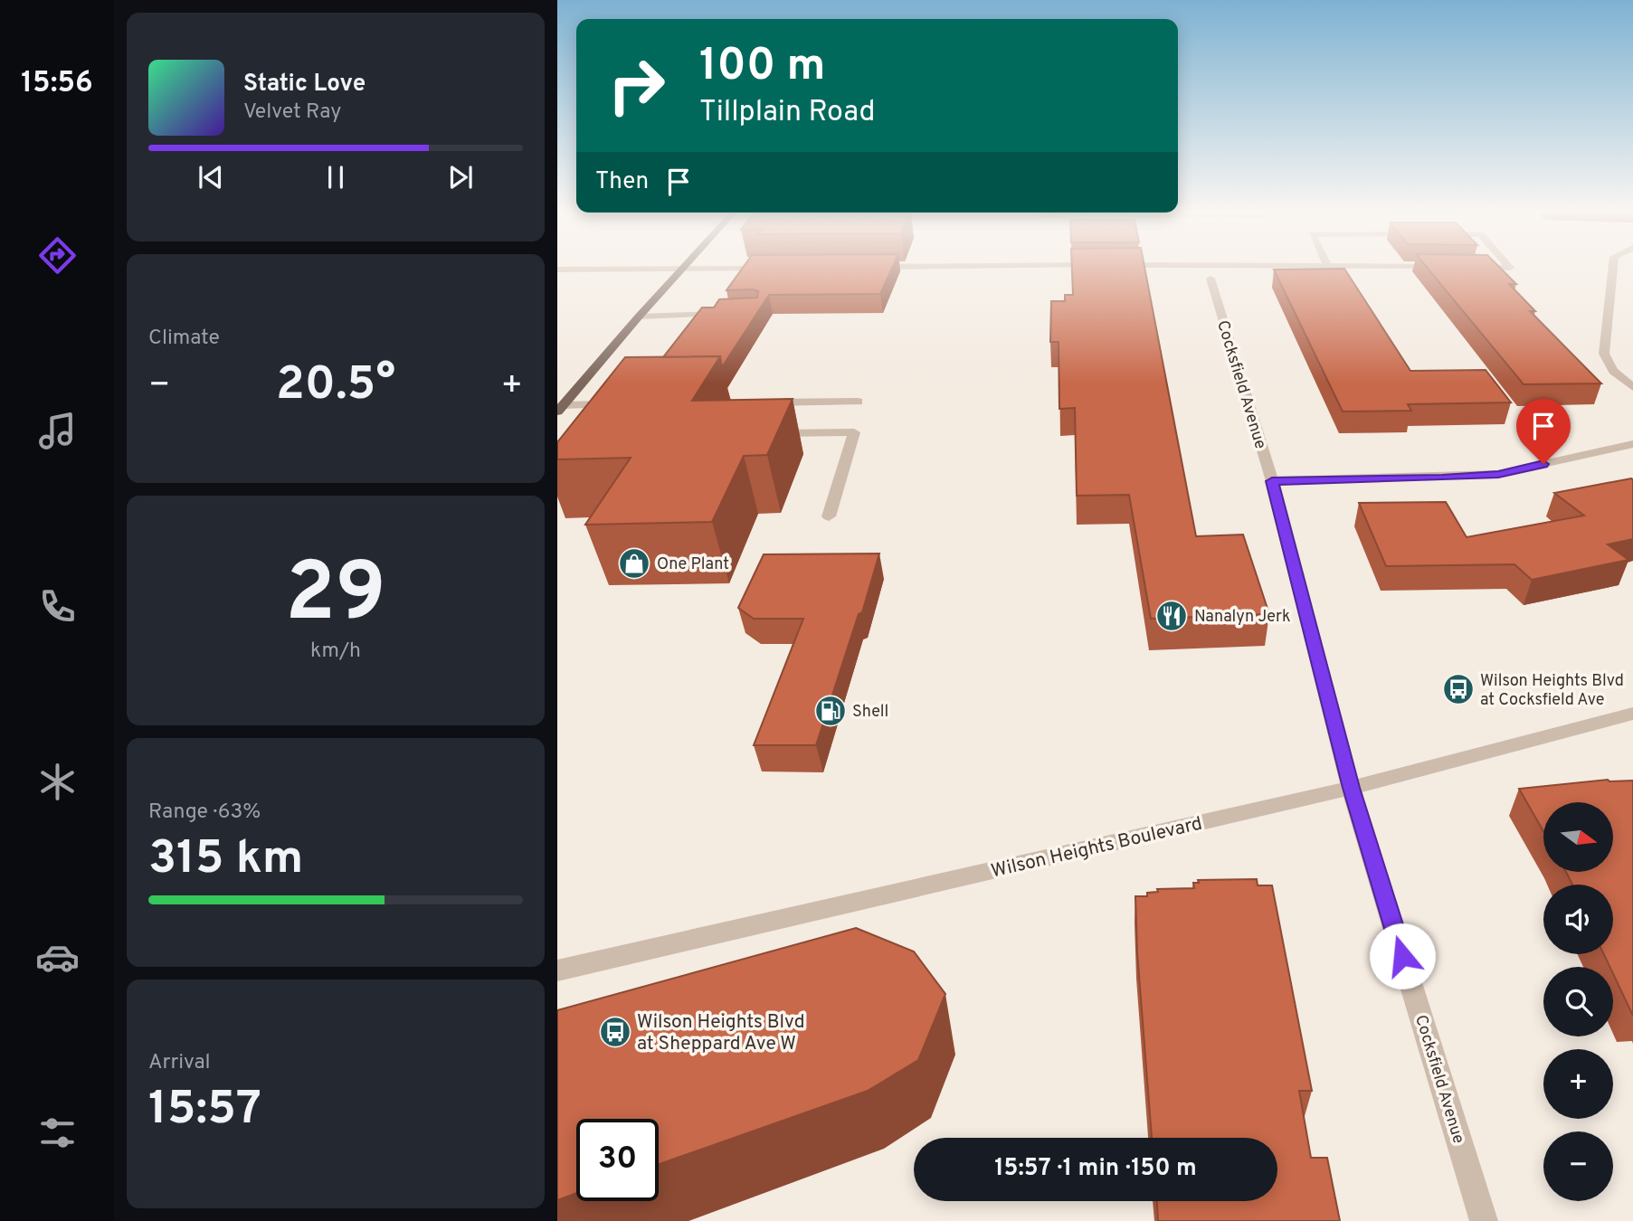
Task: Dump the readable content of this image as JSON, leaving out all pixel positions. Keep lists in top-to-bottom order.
{
  "streets": {
    "street": ["Cocksfield Avenue", "Wilson Heights Boulevard"]
  },
  "crossings": [
    ["Cocksfield Avenue", "Wilson Heights Boulevard"]
  ],
  "places": {
    "shop": ["One Plant"],
    "restaurant": ["Nanalyn Jerk"],
    "bus stop": ["Wilson Heights Blvd at Cocksfield Ave", "Wilson Heights Blvd at Sheppard Ave W"],
    "fuel station": ["Shell"]
  },
  "north": "right",
  "page": {
    "tabs": "15:56",
    "turn": ["100 m", "Tillplain Road"],
    "song": ["Static Love", "Velvet Ray"],
    "then": "Then",
    "tile": [
      "Climate",
      ["29", "km/h"],
      ["Range · 63%", "315 km"],
      ["Arrival", "15:57"]
    ],
    "heat": ["−", "20.5°", "+"],
    "map_buttons": ["+", "−"],
    "limit": "30",
    "trip": "15:57 · 1 min · 150 m"
  }
}
